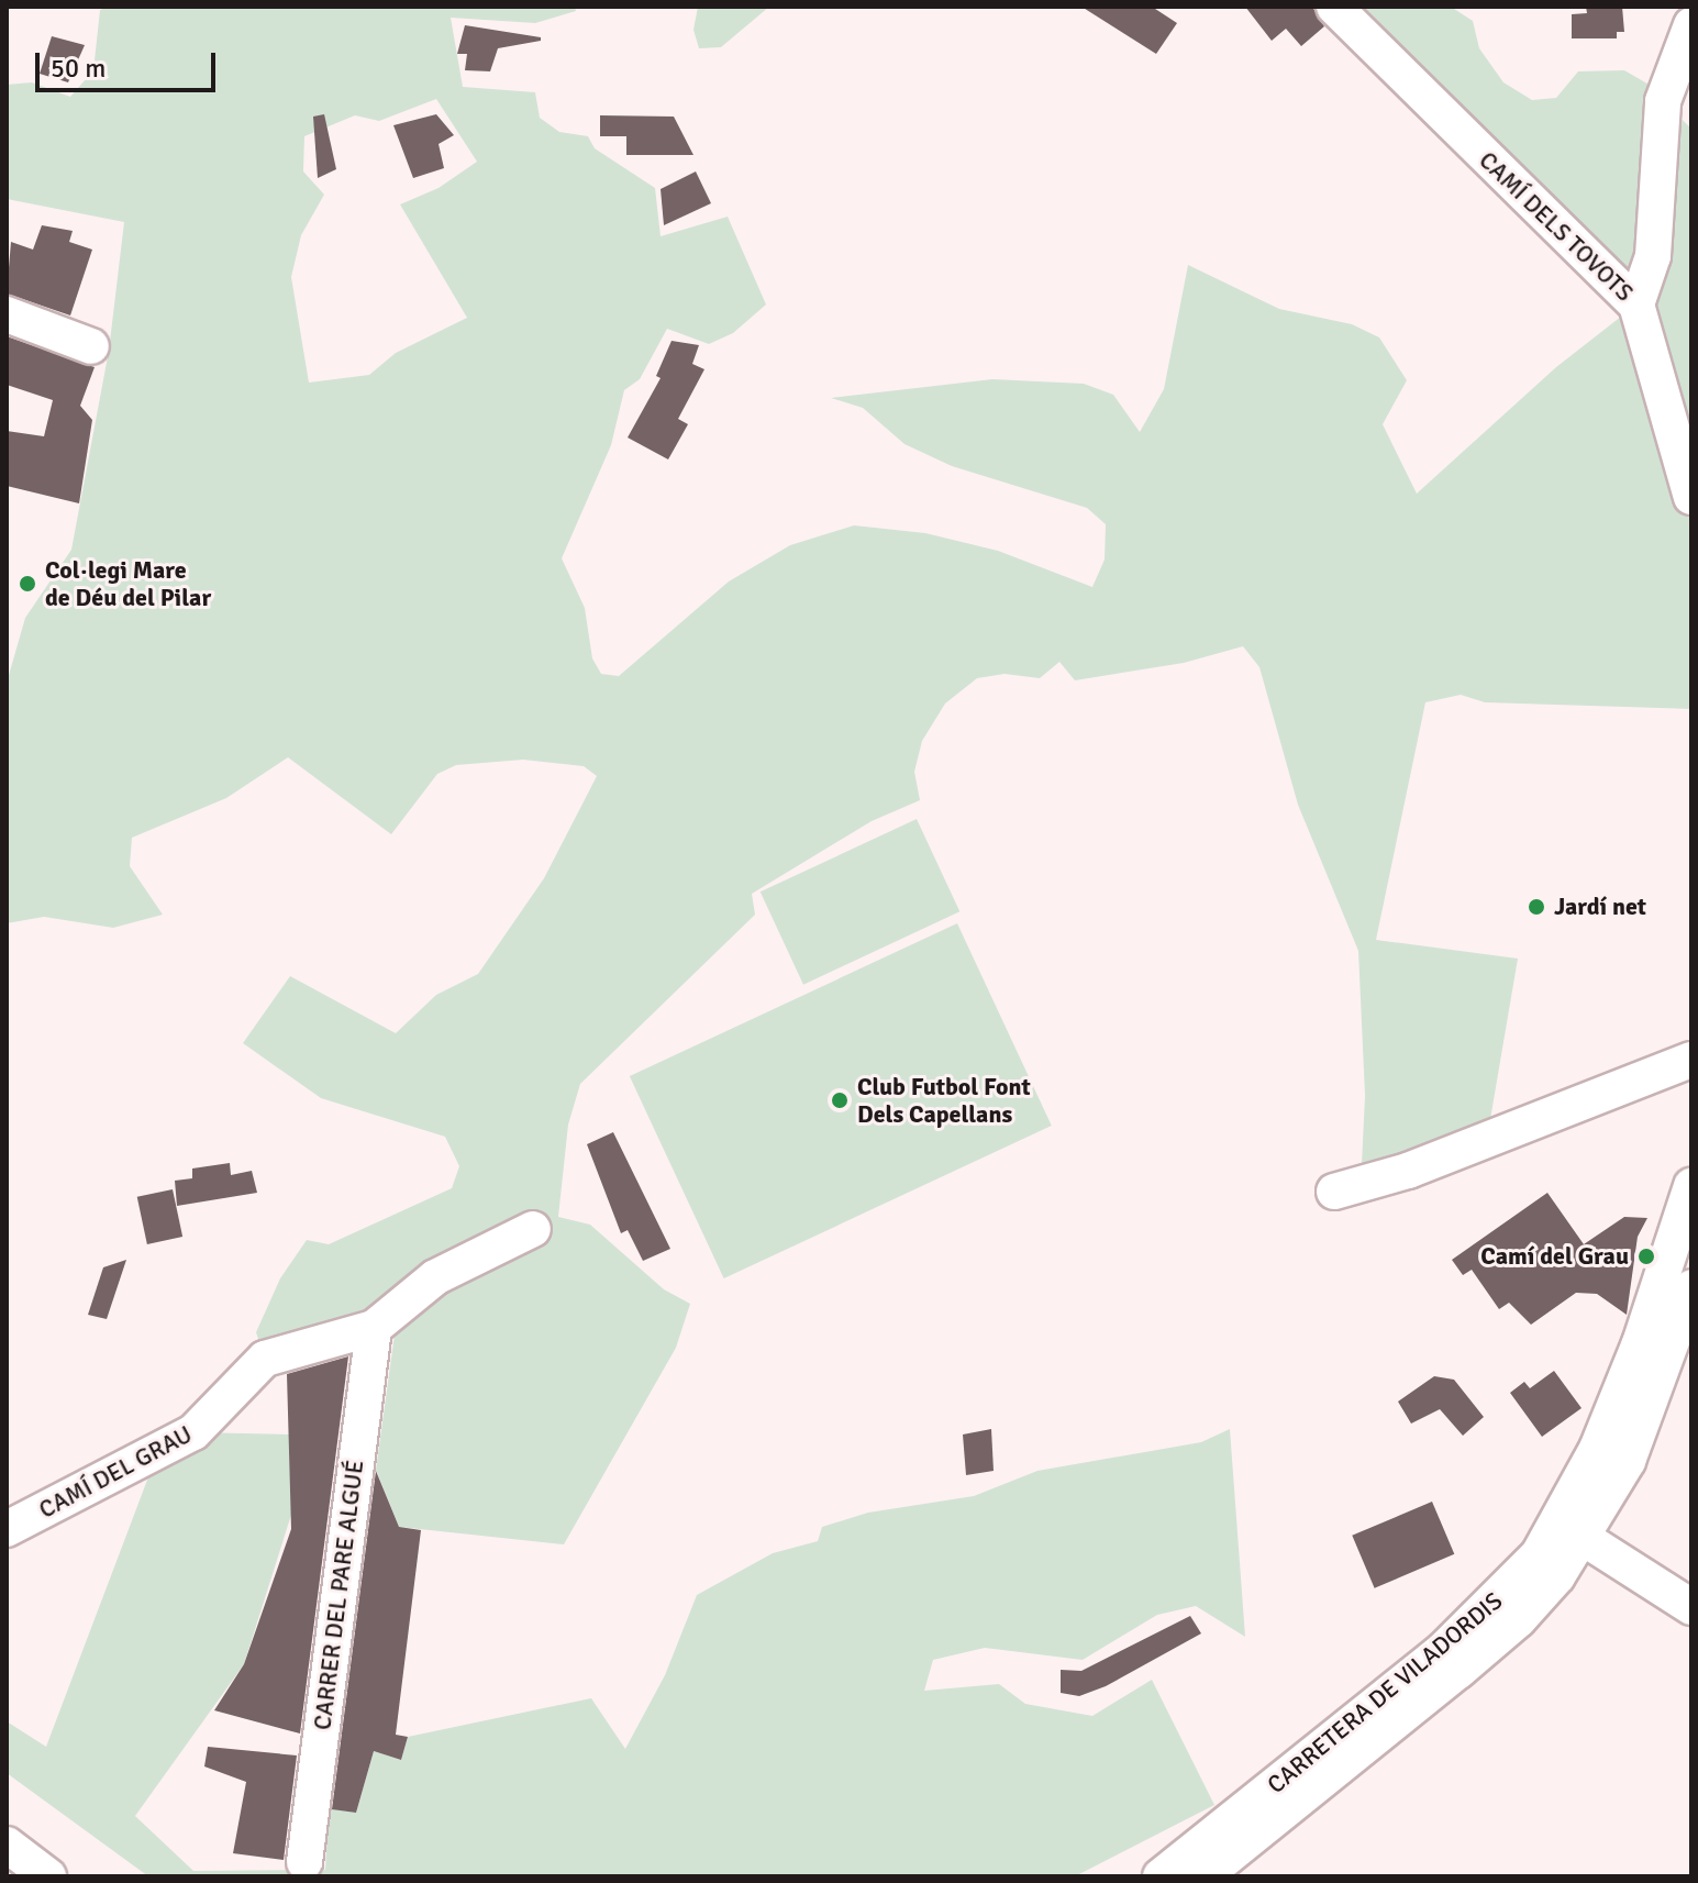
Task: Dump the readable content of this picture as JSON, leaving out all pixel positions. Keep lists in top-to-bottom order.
{
  "streets": {
    "street": [
      "CAMÍ DELS TOVOTS",
      "CAMÍ DEL GRAU",
      "CARRER DEL PARE ALGUÉ",
      "CARRETERA DE VILADORDIS"
    ]
  },
  "crossings": [
    ["CAMÍ DEL GRAU", "CARRER DEL PARE ALGUÉ"]
  ],
  "places": [
    "Col·legi Mare de Déu del Pilar",
    "Jardí net",
    "Club Futbol Font Dels Capellans",
    "Camí del Grau"
  ],
  "scale_bar": "50 m"
}
